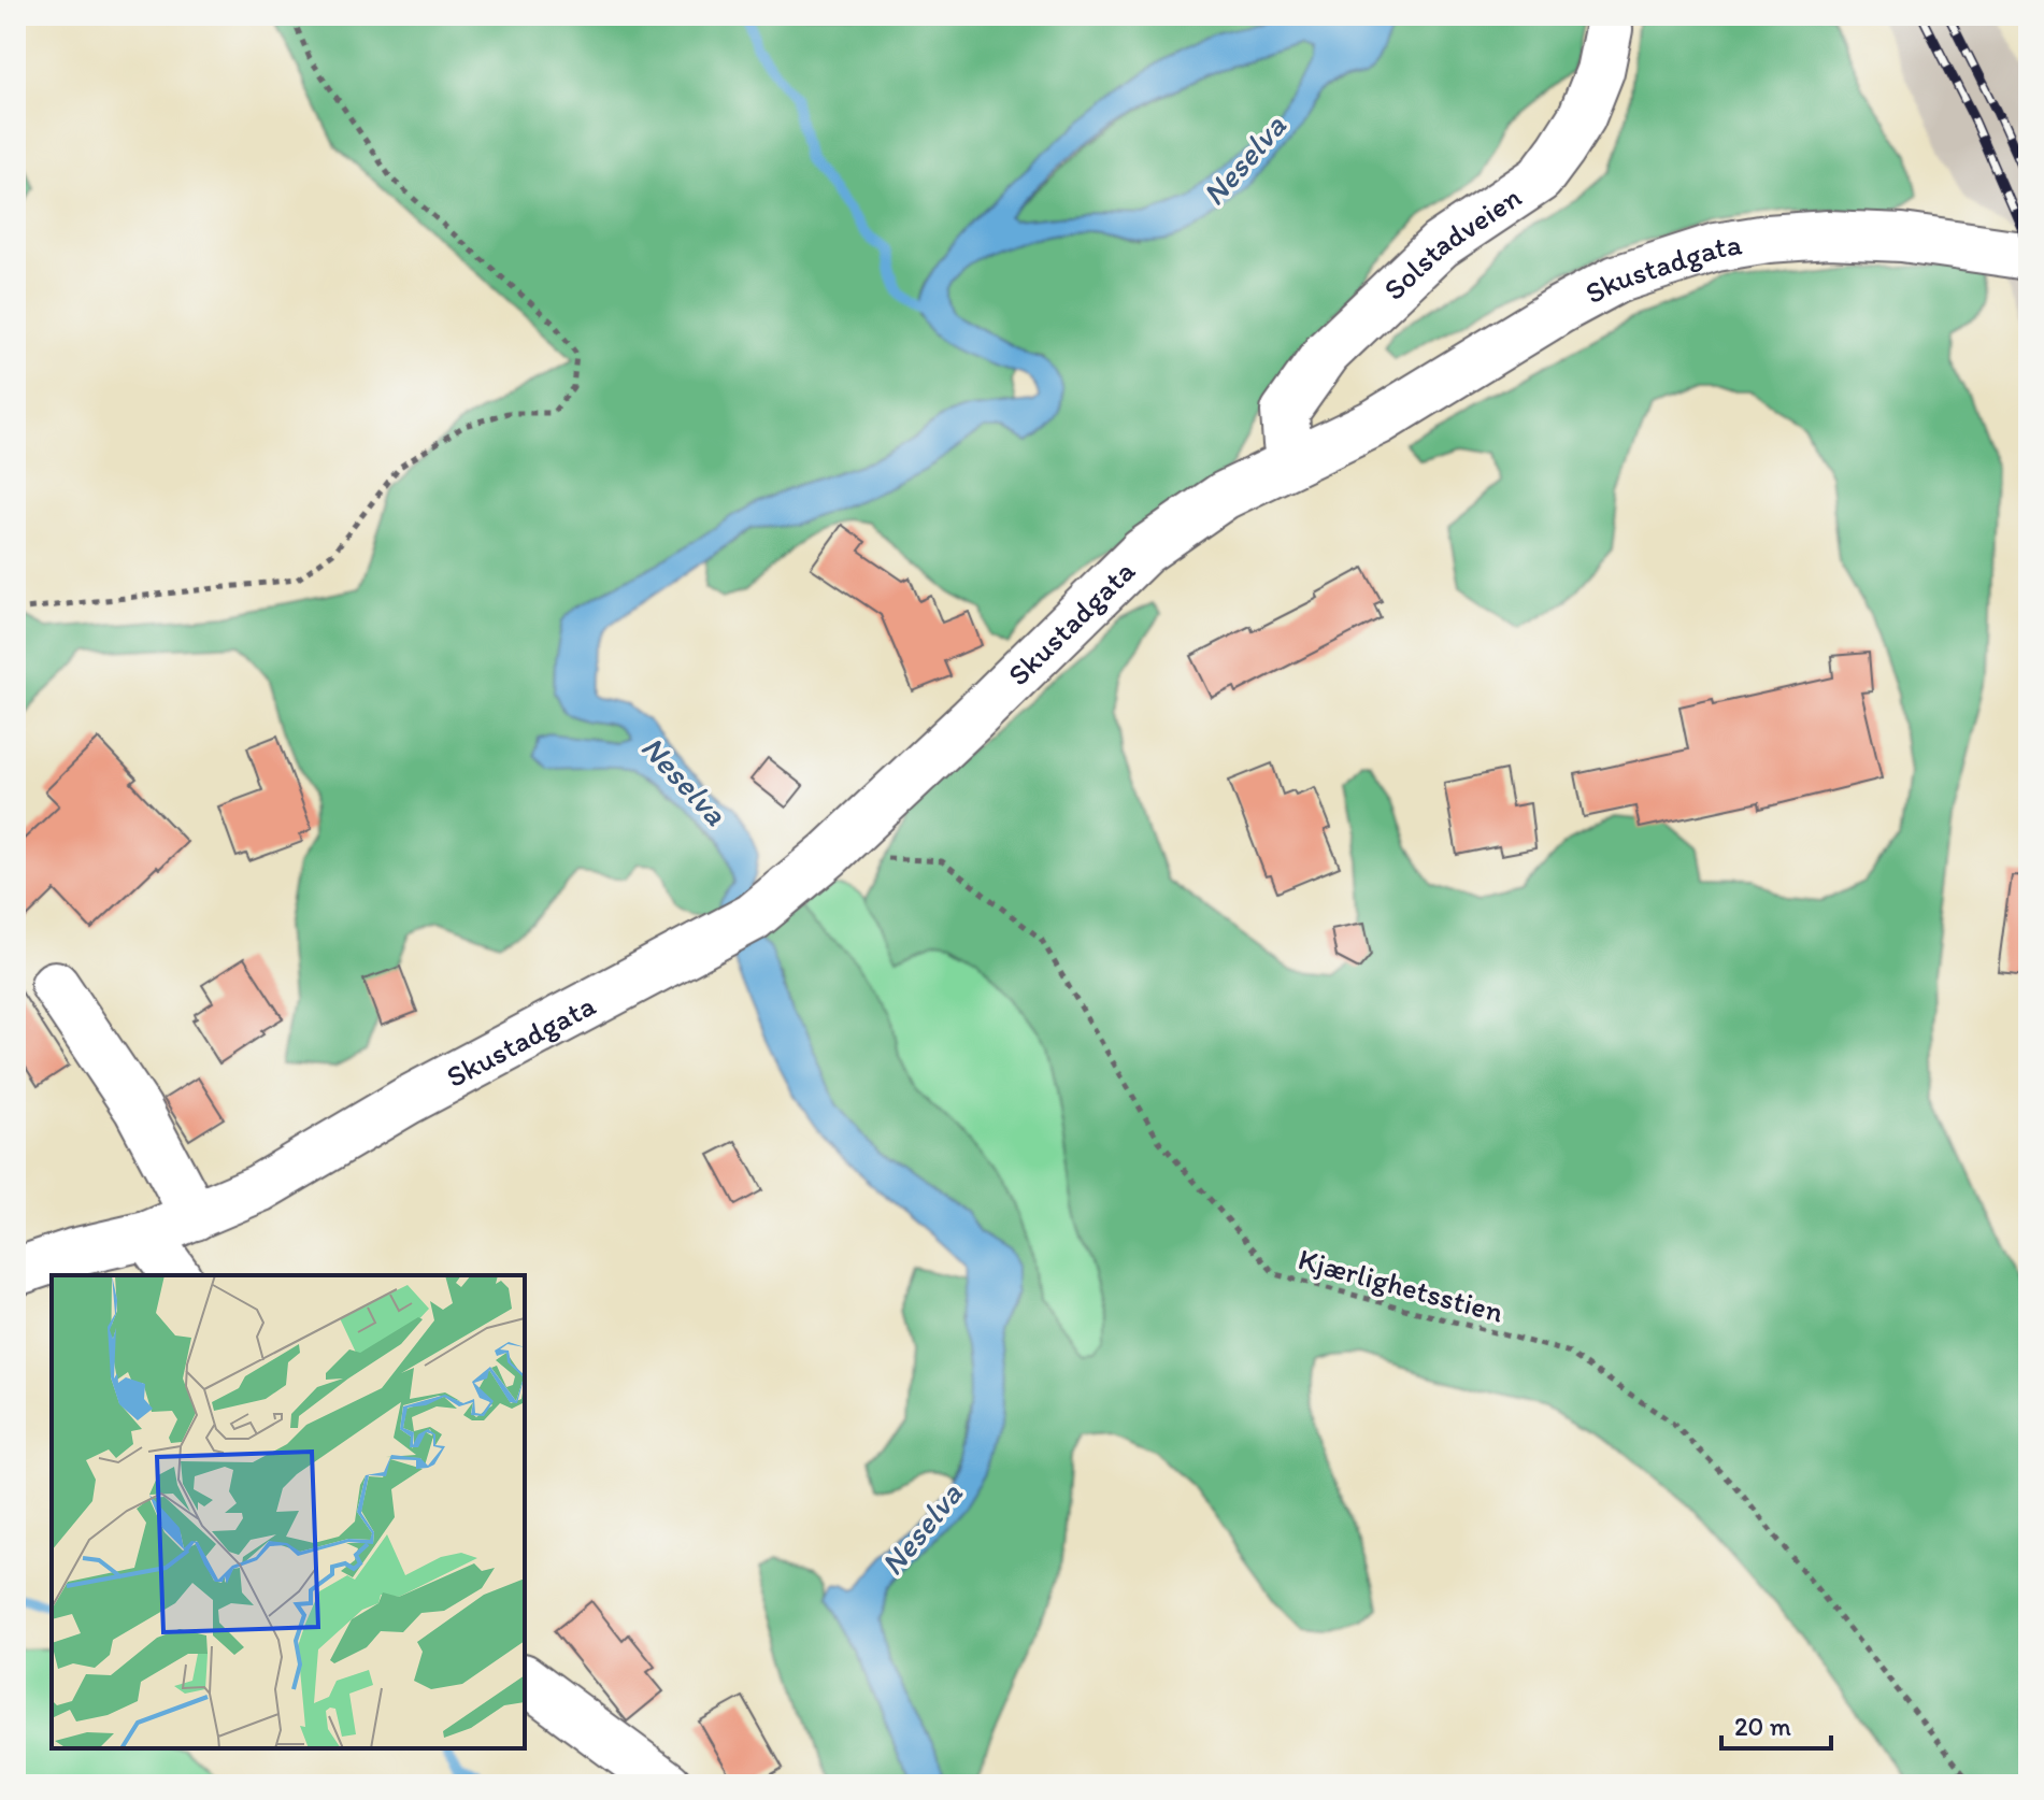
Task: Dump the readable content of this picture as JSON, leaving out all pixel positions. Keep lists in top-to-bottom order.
{
  "streets": {
    "street": ["Solstadveien", "Skustadgata"],
    "path": ["Kjærlighetsstien"]
  },
  "crossings": [
    ["Solstadveien", "Skustadgata"],
    ["Skustadgata", "Kjærlighetsstien"]
  ],
  "water": ["Neselva"],
  "scale_bar": "20 m"
}
